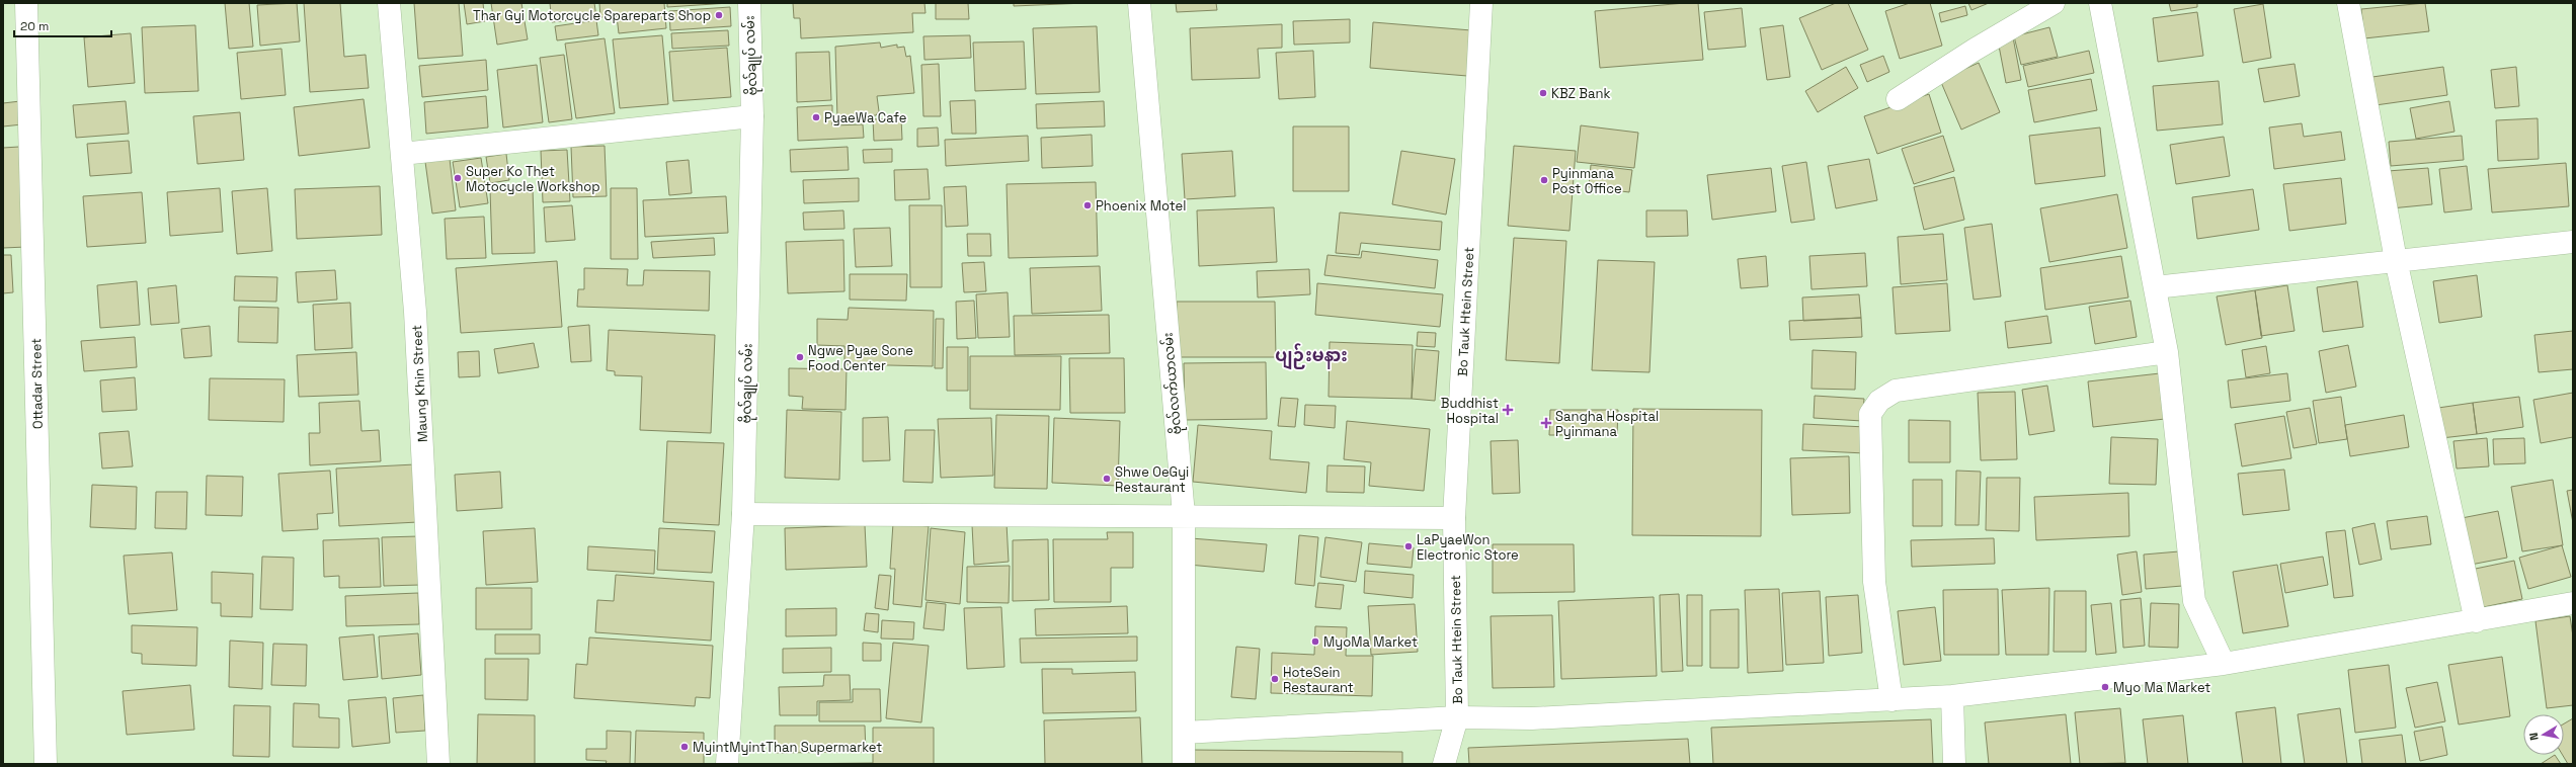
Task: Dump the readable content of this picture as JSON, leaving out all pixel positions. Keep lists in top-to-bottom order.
{
  "streets": {
    "street": [
      "ဗိုလ်ချုပ် လမ်း",
      "Bo Tauk Htein Street",
      "Ottadar Street",
      "Maung Khin Street",
      "ဗိုလ်လက်ယာလမ်း"
    ]
  },
  "districts": ["ပျဉ်းမနား"],
  "places": {
    "other": [
      "Thar Gyi Motorcycle Spareparts Shop",
      "KBZ Bank",
      "PyaeWa Cafe",
      "Super Ko Thet Motocycle Workshop",
      "Pyinmana Post Office",
      "Phoenix Motel",
      "Ngwe Pyae Sone Food Center",
      "Shwe OeGyi Restaurant",
      "LaPyaeWon Electronic Store",
      "MyoMa Market",
      "HoteSein Restaurant",
      "Myo Ma Market",
      "MyintMyintThan Supermarket"
    ],
    "health": ["Buddhist Hospital", "Sangha Hospital Pyinmana"]
  },
  "scale_bar": "20 m",
  "north": "left"
}
